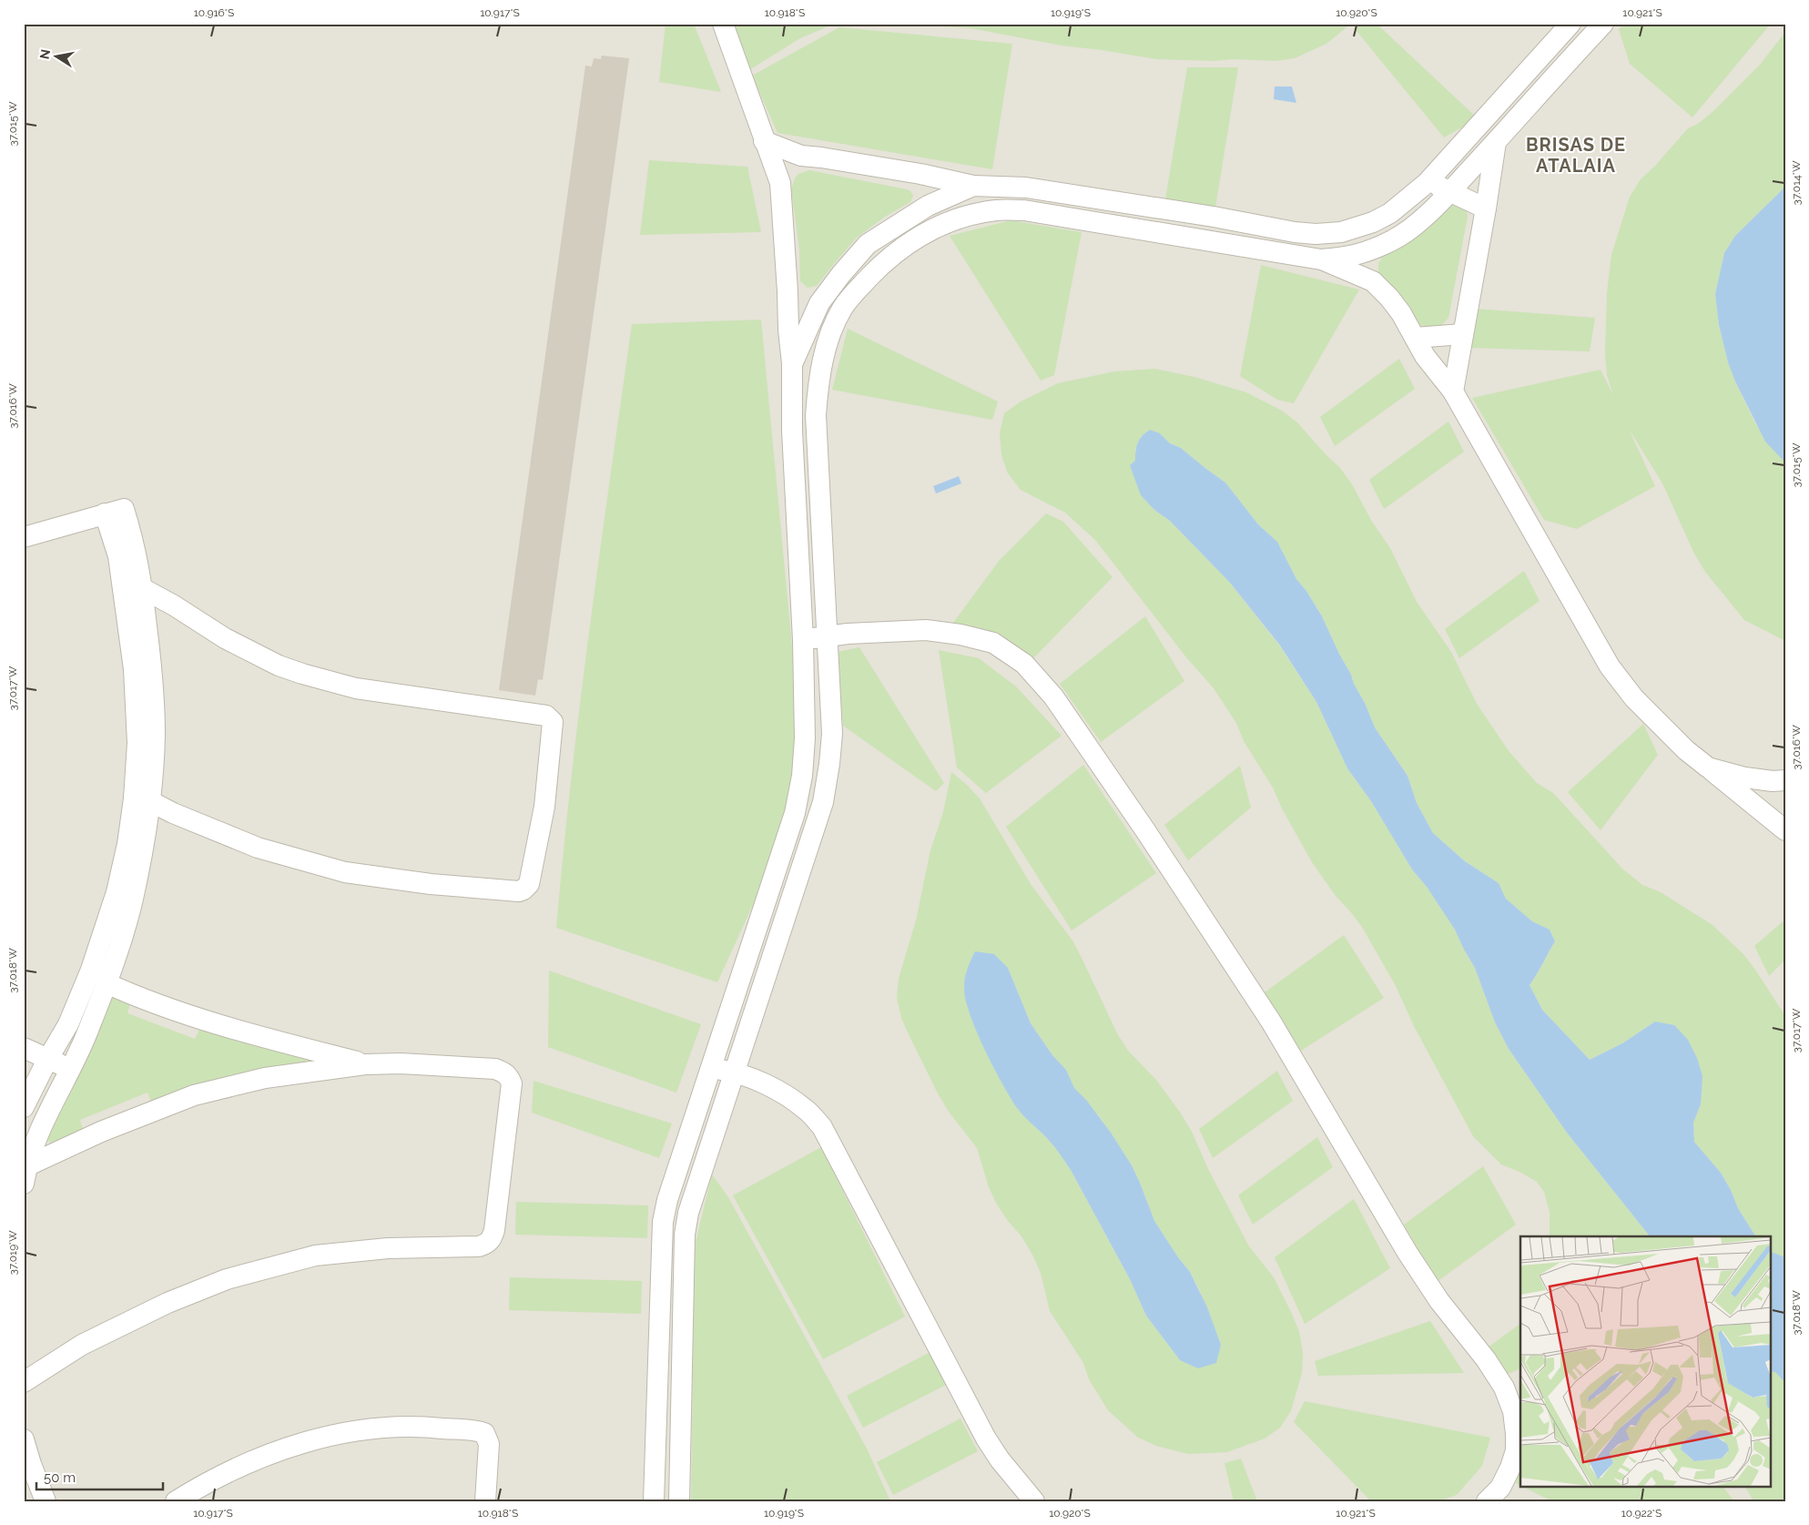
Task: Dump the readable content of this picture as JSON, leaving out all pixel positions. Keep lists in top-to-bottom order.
{
  "districts": ["BRISAS DE ATALAIA"],
  "scale_bar": "50 m",
  "north": "left",
  "coordinates": [
    "10.916°S",
    "10.917°S",
    "10.918°S",
    "10.919°S",
    "10.920°S",
    "10.921°S",
    "37.015°W",
    "37.014°W",
    "37.016°W",
    "37.017°W",
    "37.018°W",
    "37.019°W",
    "10.922°S"
  ]
}
